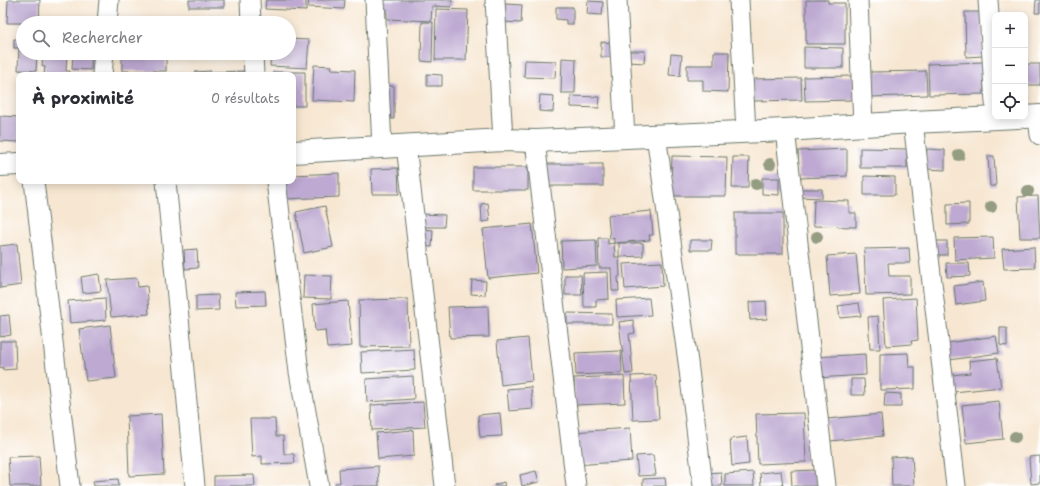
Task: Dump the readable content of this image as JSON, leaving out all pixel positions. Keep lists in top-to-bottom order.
{
  "page": {
    "map_buttons": ["+", "−"],
    "search": "Rechercher",
    "heading": ["À proximité", "0 résultats"]
  }
}
